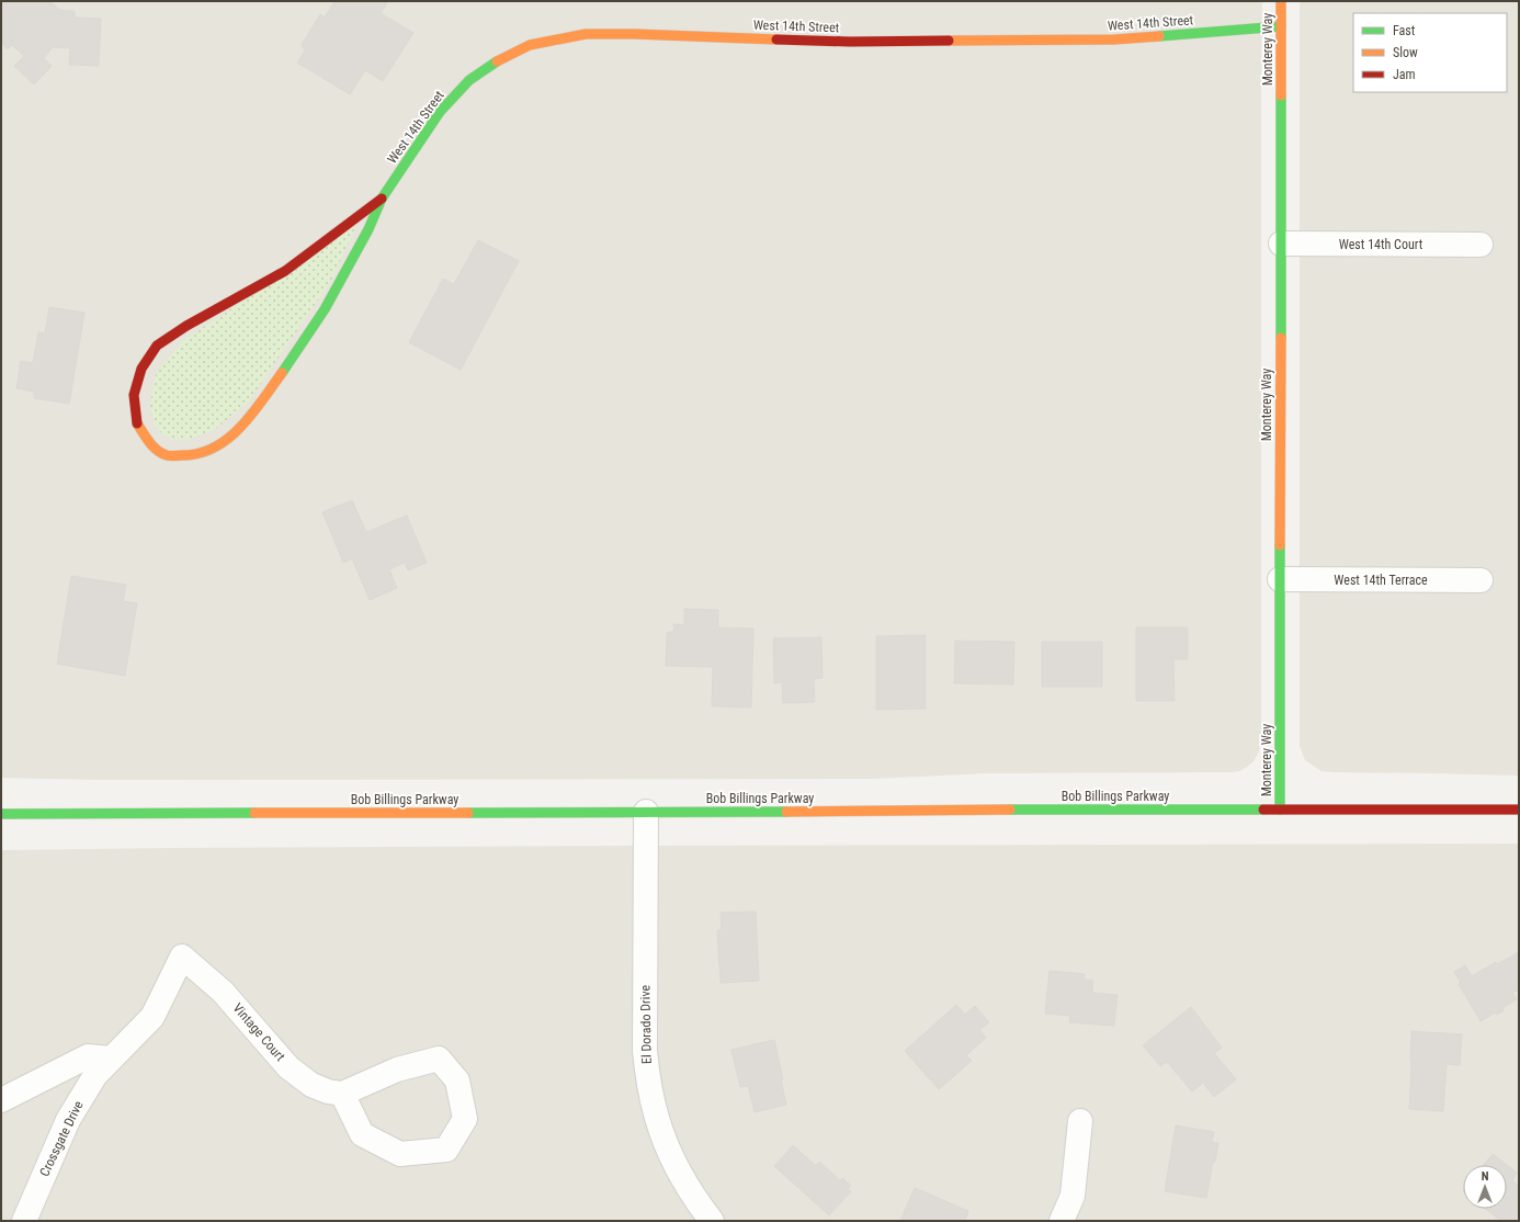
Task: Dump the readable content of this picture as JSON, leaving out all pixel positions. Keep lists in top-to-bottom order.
{
  "streets": {
    "street": [
      "West 14th Street",
      "Monterey Way",
      "West 14th Court",
      "West 14th Terrace",
      "Bob Billings Parkway",
      "El Dorado Drive",
      "Vintage Court",
      "Crossgate Drive"
    ]
  },
  "crossings": [
    ["West 14th Street", "Monterey Way"],
    ["Monterey Way", "West 14th Court"],
    ["Monterey Way", "West 14th Terrace"],
    ["Monterey Way", "Bob Billings Parkway"],
    ["Bob Billings Parkway", "El Dorado Drive"],
    ["Vintage Court", "Crossgate Drive"]
  ],
  "legend": ["Fast", "Slow", "Jam"],
  "north": "top"
}
